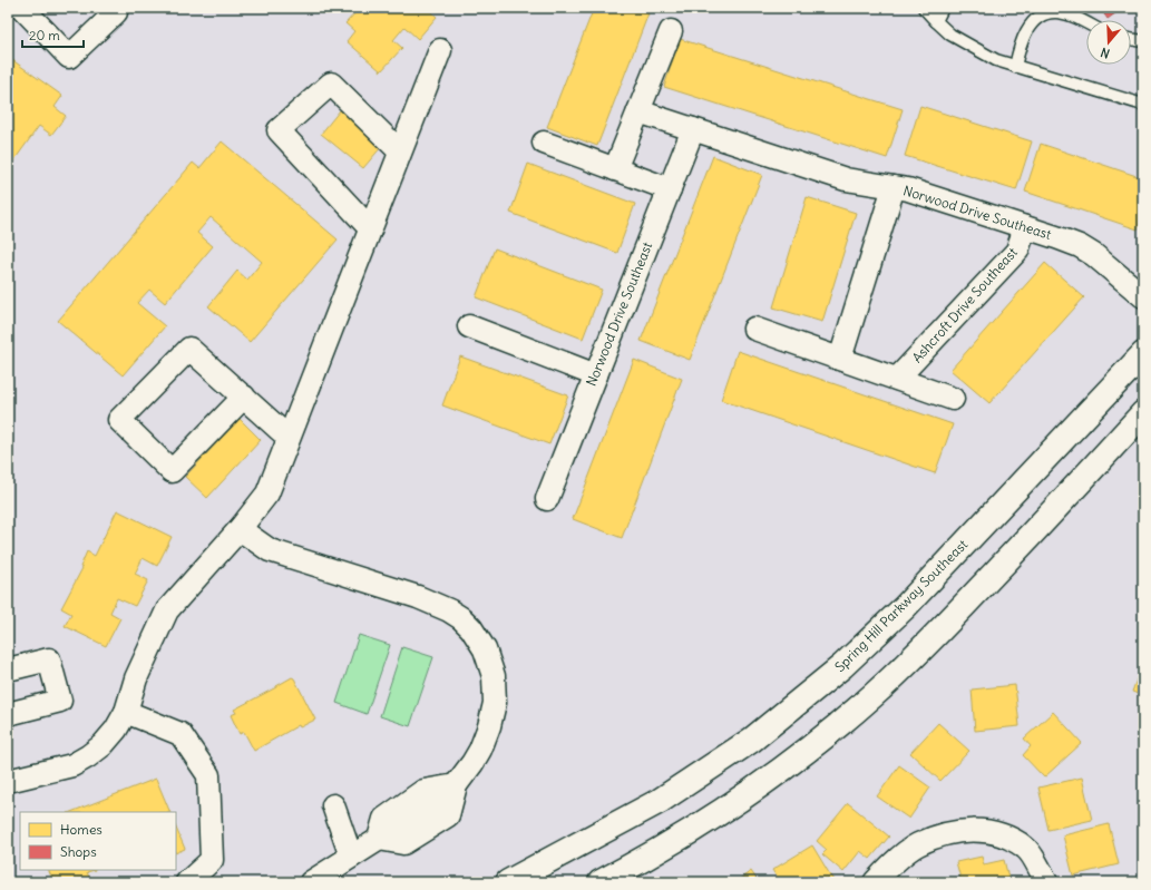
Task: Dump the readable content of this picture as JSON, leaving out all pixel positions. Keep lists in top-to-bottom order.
{
  "streets": {
    "street": ["Norwood Drive Southeast", "Ashcroft Drive Southeast", "Spring Hill Parkway Southeast"]
  },
  "crossings": [
    ["Norwood Drive Southeast", "Ashcroft Drive Southeast"]
  ],
  "legend": ["Homes", "Shops"],
  "scale_bar": "20 m",
  "north": "bottom"
}
